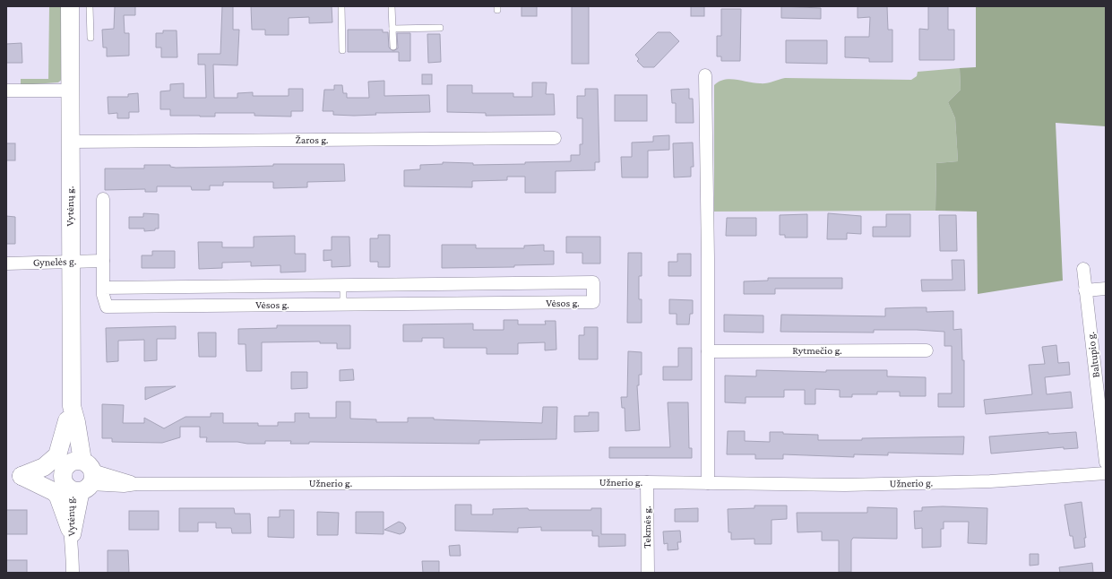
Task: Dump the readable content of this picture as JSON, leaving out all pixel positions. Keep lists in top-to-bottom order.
{
  "streets": {
    "main road": ["Vytėnų g.", "Užnerio g."],
    "street": [
      "Žaros g.",
      "Gynelės g.",
      "Vėsos g.",
      "Rytmečio g.",
      "Baltupio g.",
      "Tekmės g."
    ]
  },
  "crossings": [
    ["Žaros g.", "Vytėnų g."],
    ["Vytėnų g.", "Gynelės g."],
    ["Vytėnų g.", "Užnerio g."],
    ["Baltupio g.", "Užnerio g."],
    ["Užnerio g.", "Tekmės g."]
  ]
}
